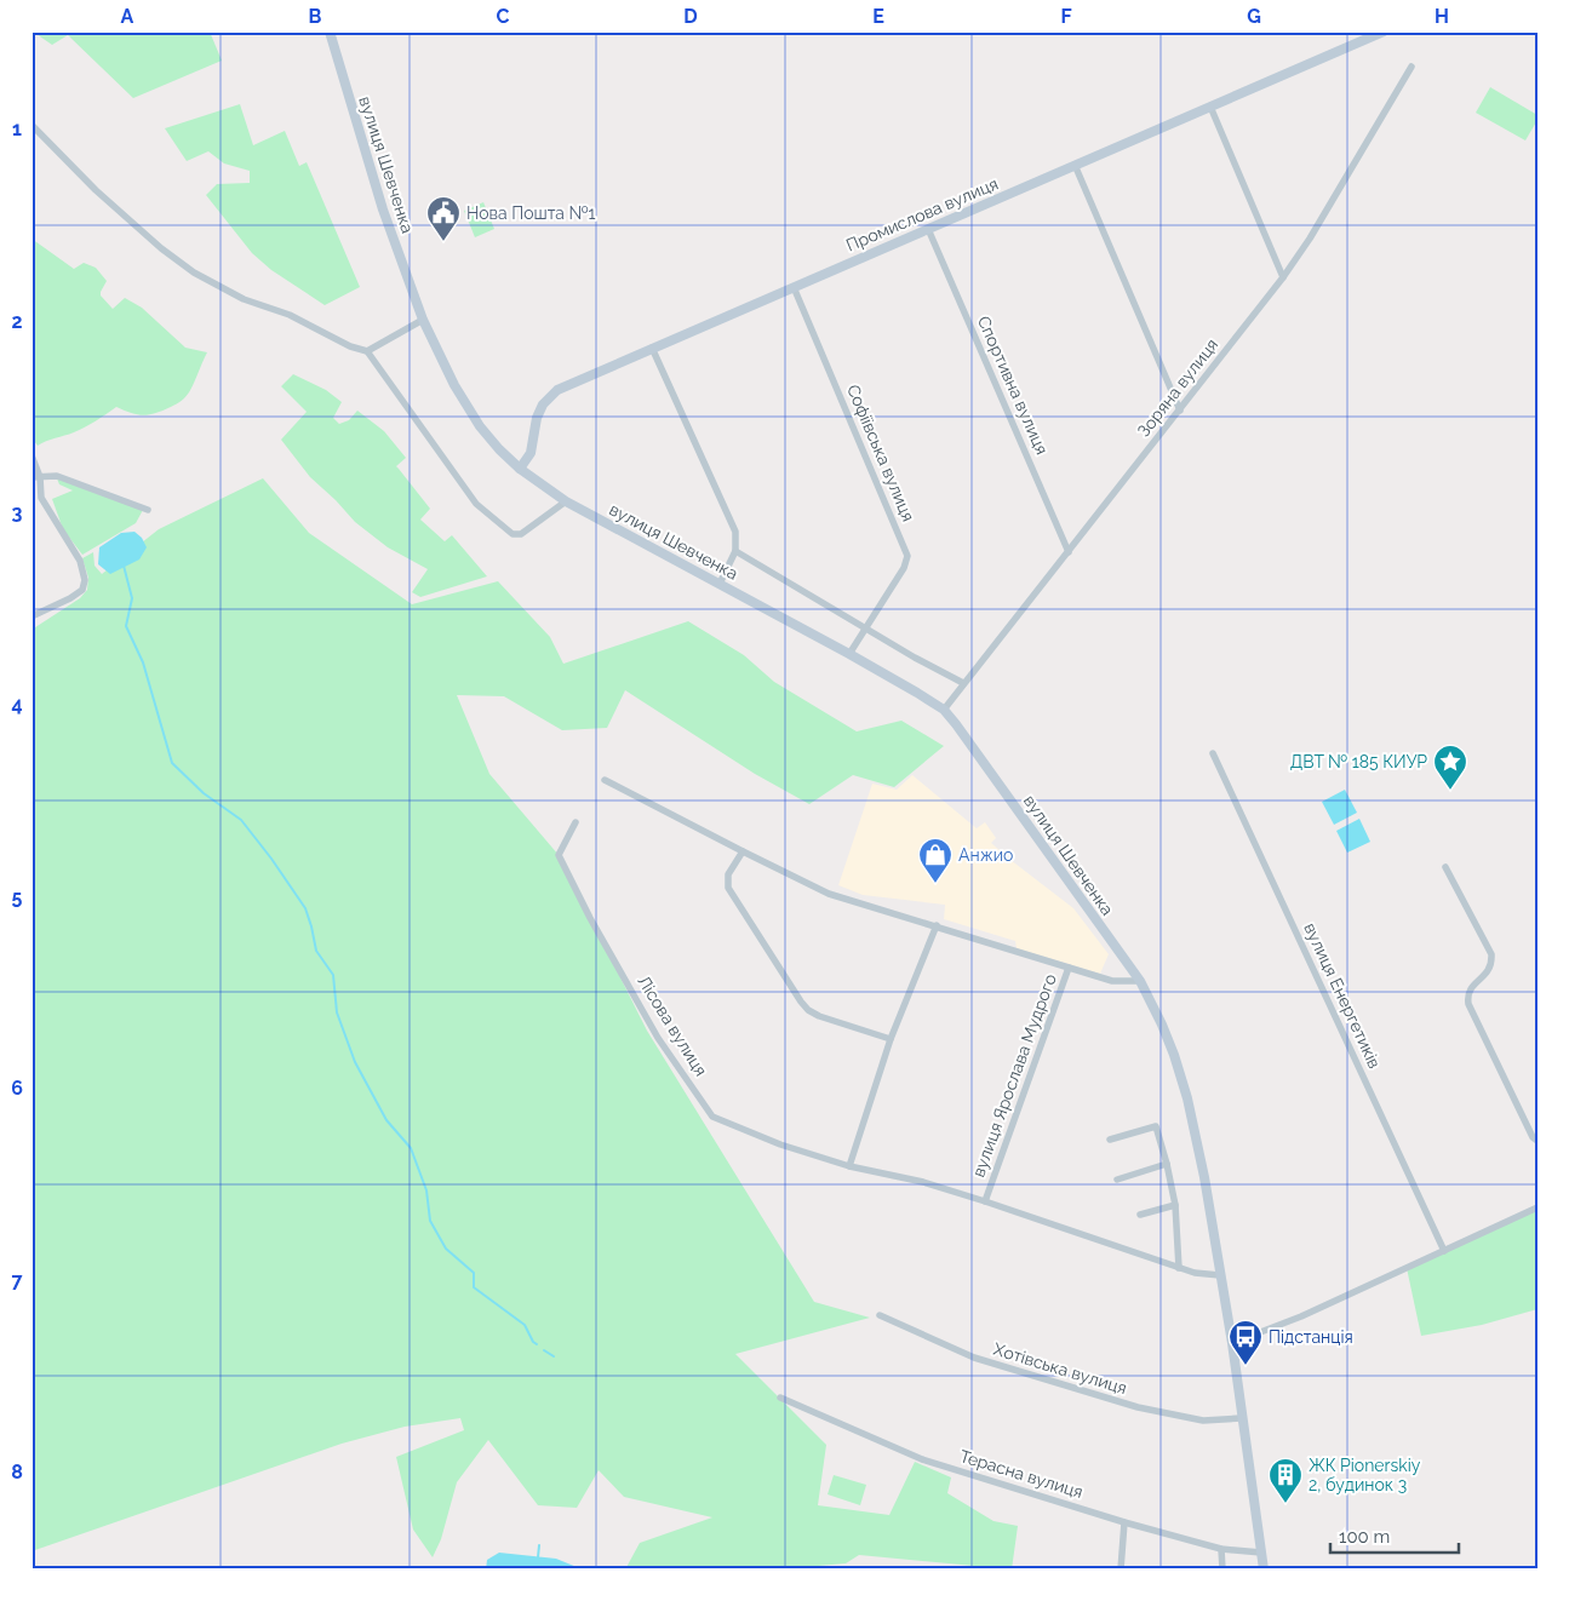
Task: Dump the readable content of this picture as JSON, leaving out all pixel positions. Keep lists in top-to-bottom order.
{
  "streets": {
    "street": [
      "вулиця Шевченка",
      "Промислова вулиця",
      "Спортивна вулиця",
      "Зоряна вулиця",
      "Софіївська вулиця",
      "вулиця Енергетиків",
      "Лісова вулиця",
      "вулиця Ярослава Мудрого",
      "Хотівська вулиця",
      "Терасна вулиця"
    ]
  },
  "crossings": [
    ["вулиця Шевченка", "Промислова вулиця"],
    ["вулиця Шевченка", "Зоряна вулиця"],
    ["вулиця Шевченка", "вулиця Ярослава Мудрого"],
    ["вулиця Шевченка", "Хотівська вулиця"],
    ["вулиця Шевченка", "Терасна вулиця"],
    ["Промислова вулиця", "Спортивна вулиця"],
    ["Промислова вулиця", "Софіївська вулиця"],
    ["Спортивна вулиця", "Зоряна вулиця"],
    ["Лісова вулиця", "вулиця Ярослава Мудрого"]
  ],
  "places": {
    "public building": ["Нова Пошта №1"],
    "place": ["ДВТ № 185 КИУР"],
    "shop": ["Анжио"],
    "bus stop": ["Підстанція"],
    "building": ["ЖК Pionerskiy 2, будинок 3"]
  },
  "scale_bar": "100 m",
  "grid": {
    "columns": [
      "A",
      "B",
      "C",
      "D",
      "E",
      "F",
      "G",
      "H"
    ],
    "rows": [
      "1",
      "2",
      "3",
      "4",
      "5",
      "6",
      "7",
      "8"
    ]
  }
}
